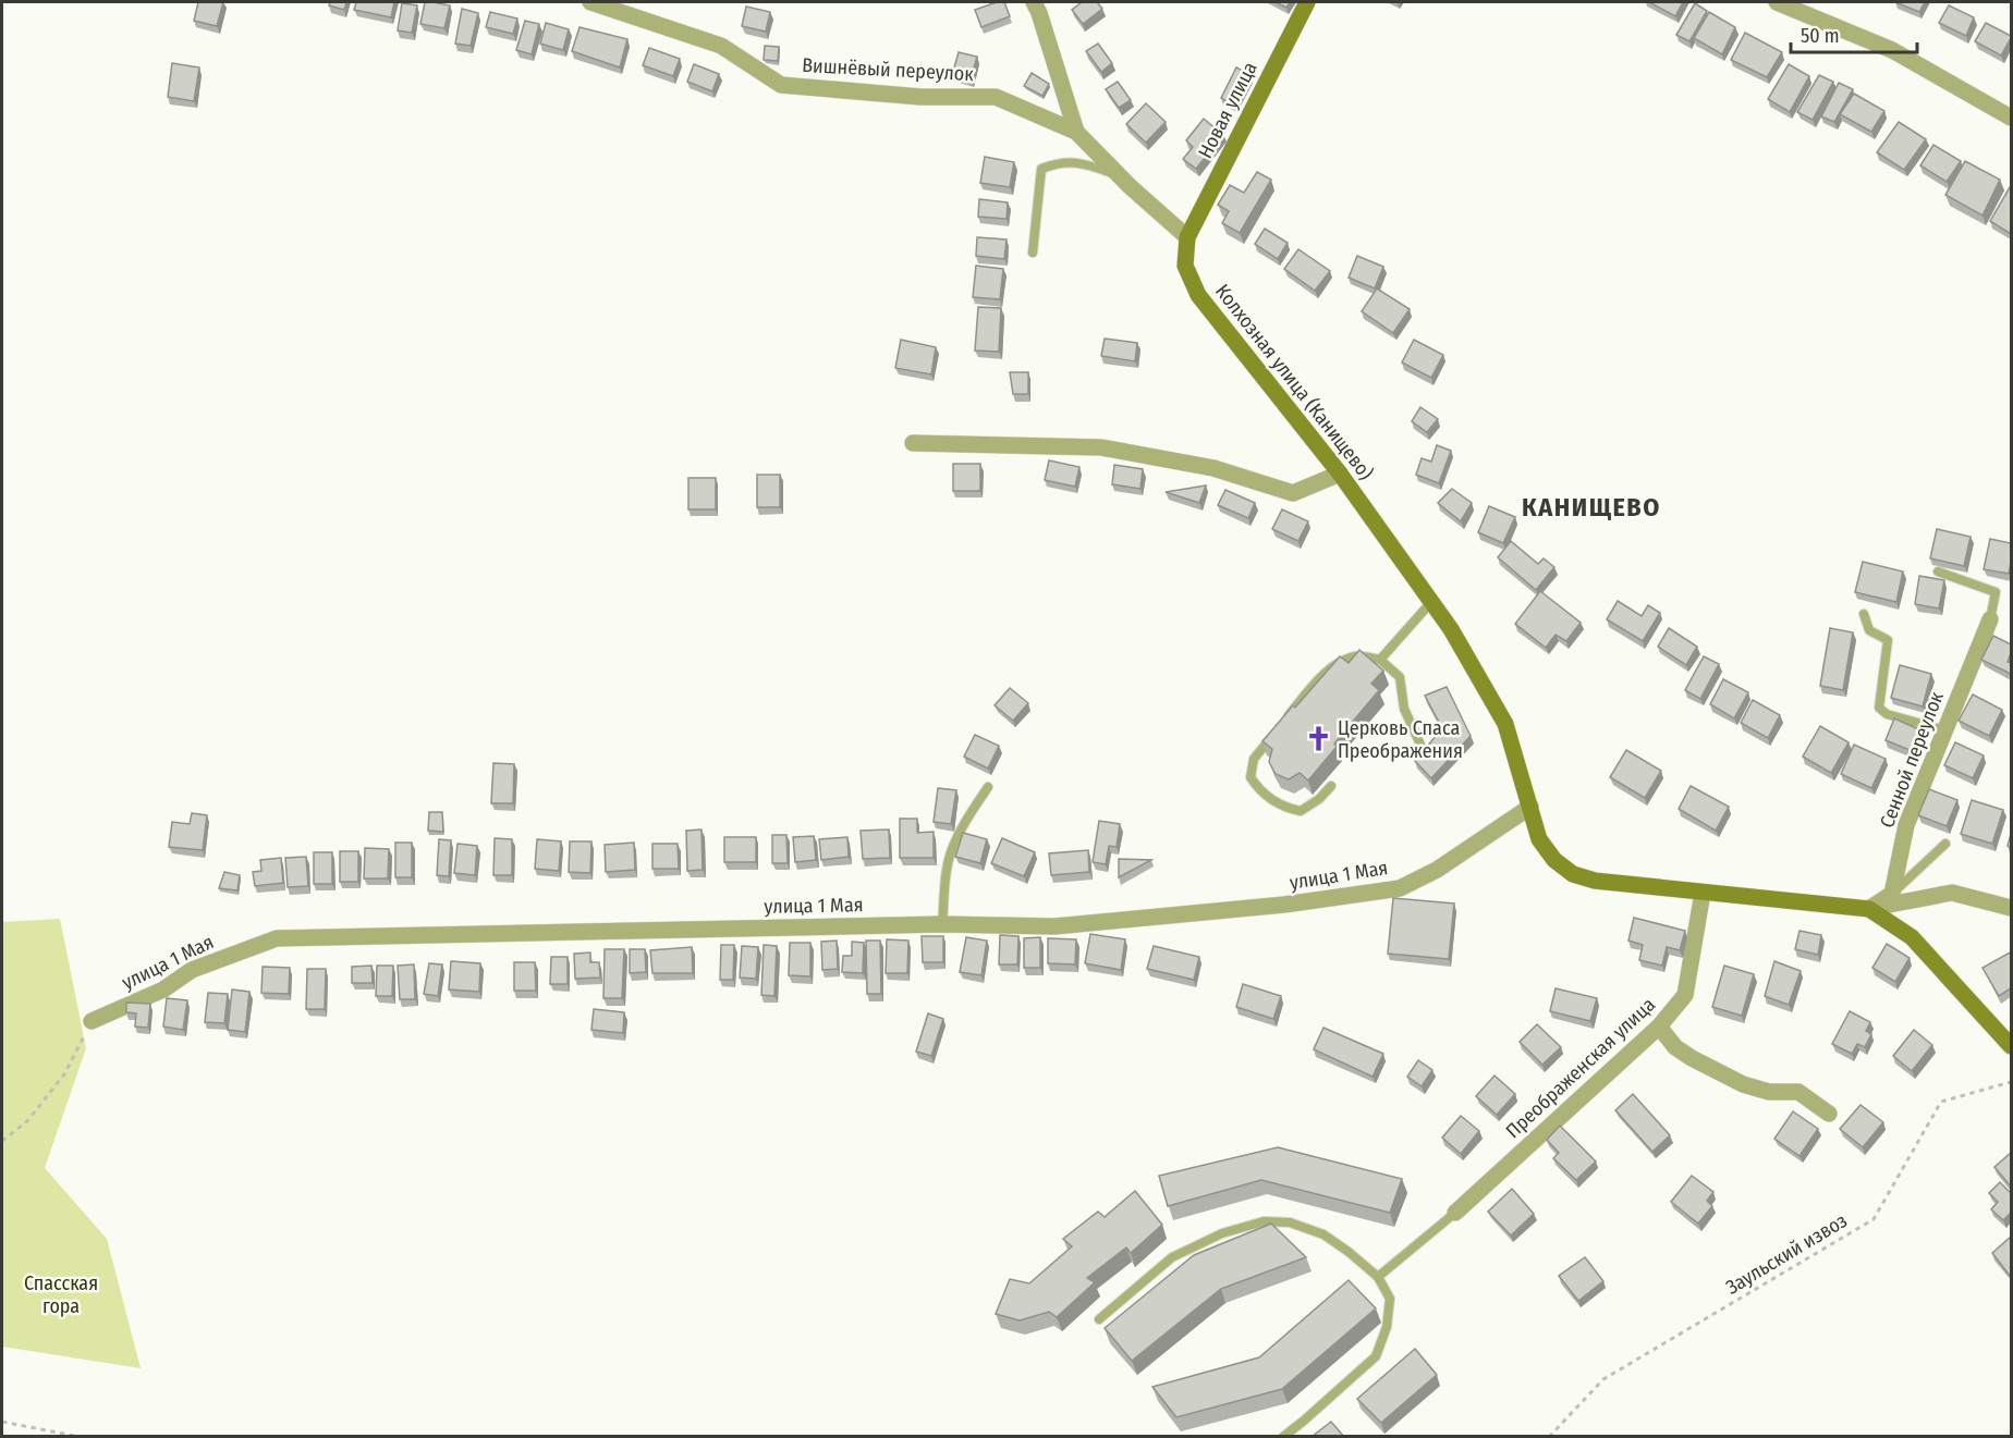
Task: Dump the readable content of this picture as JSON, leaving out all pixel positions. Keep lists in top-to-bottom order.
{
  "streets": {
    "street": [
      "Вишнёвый переулок",
      "Новая улица",
      "Колхозная улица (Канищево)",
      "Сенной переулок",
      "улица 1 Мая",
      "Преображенская улица"
    ],
    "path": ["Заульский извоз"]
  },
  "crossings": [
    ["Новая улица", "Колхозная улица (Канищево)"],
    ["Колхозная улица (Канищево)", "улица 1 Мая"]
  ],
  "districts": ["КАНИЩЕВО"],
  "parks": ["Спасская гора"],
  "places": {
    "church": ["Церковь Спаса Преображения"]
  },
  "scale_bar": "50 m"
}
